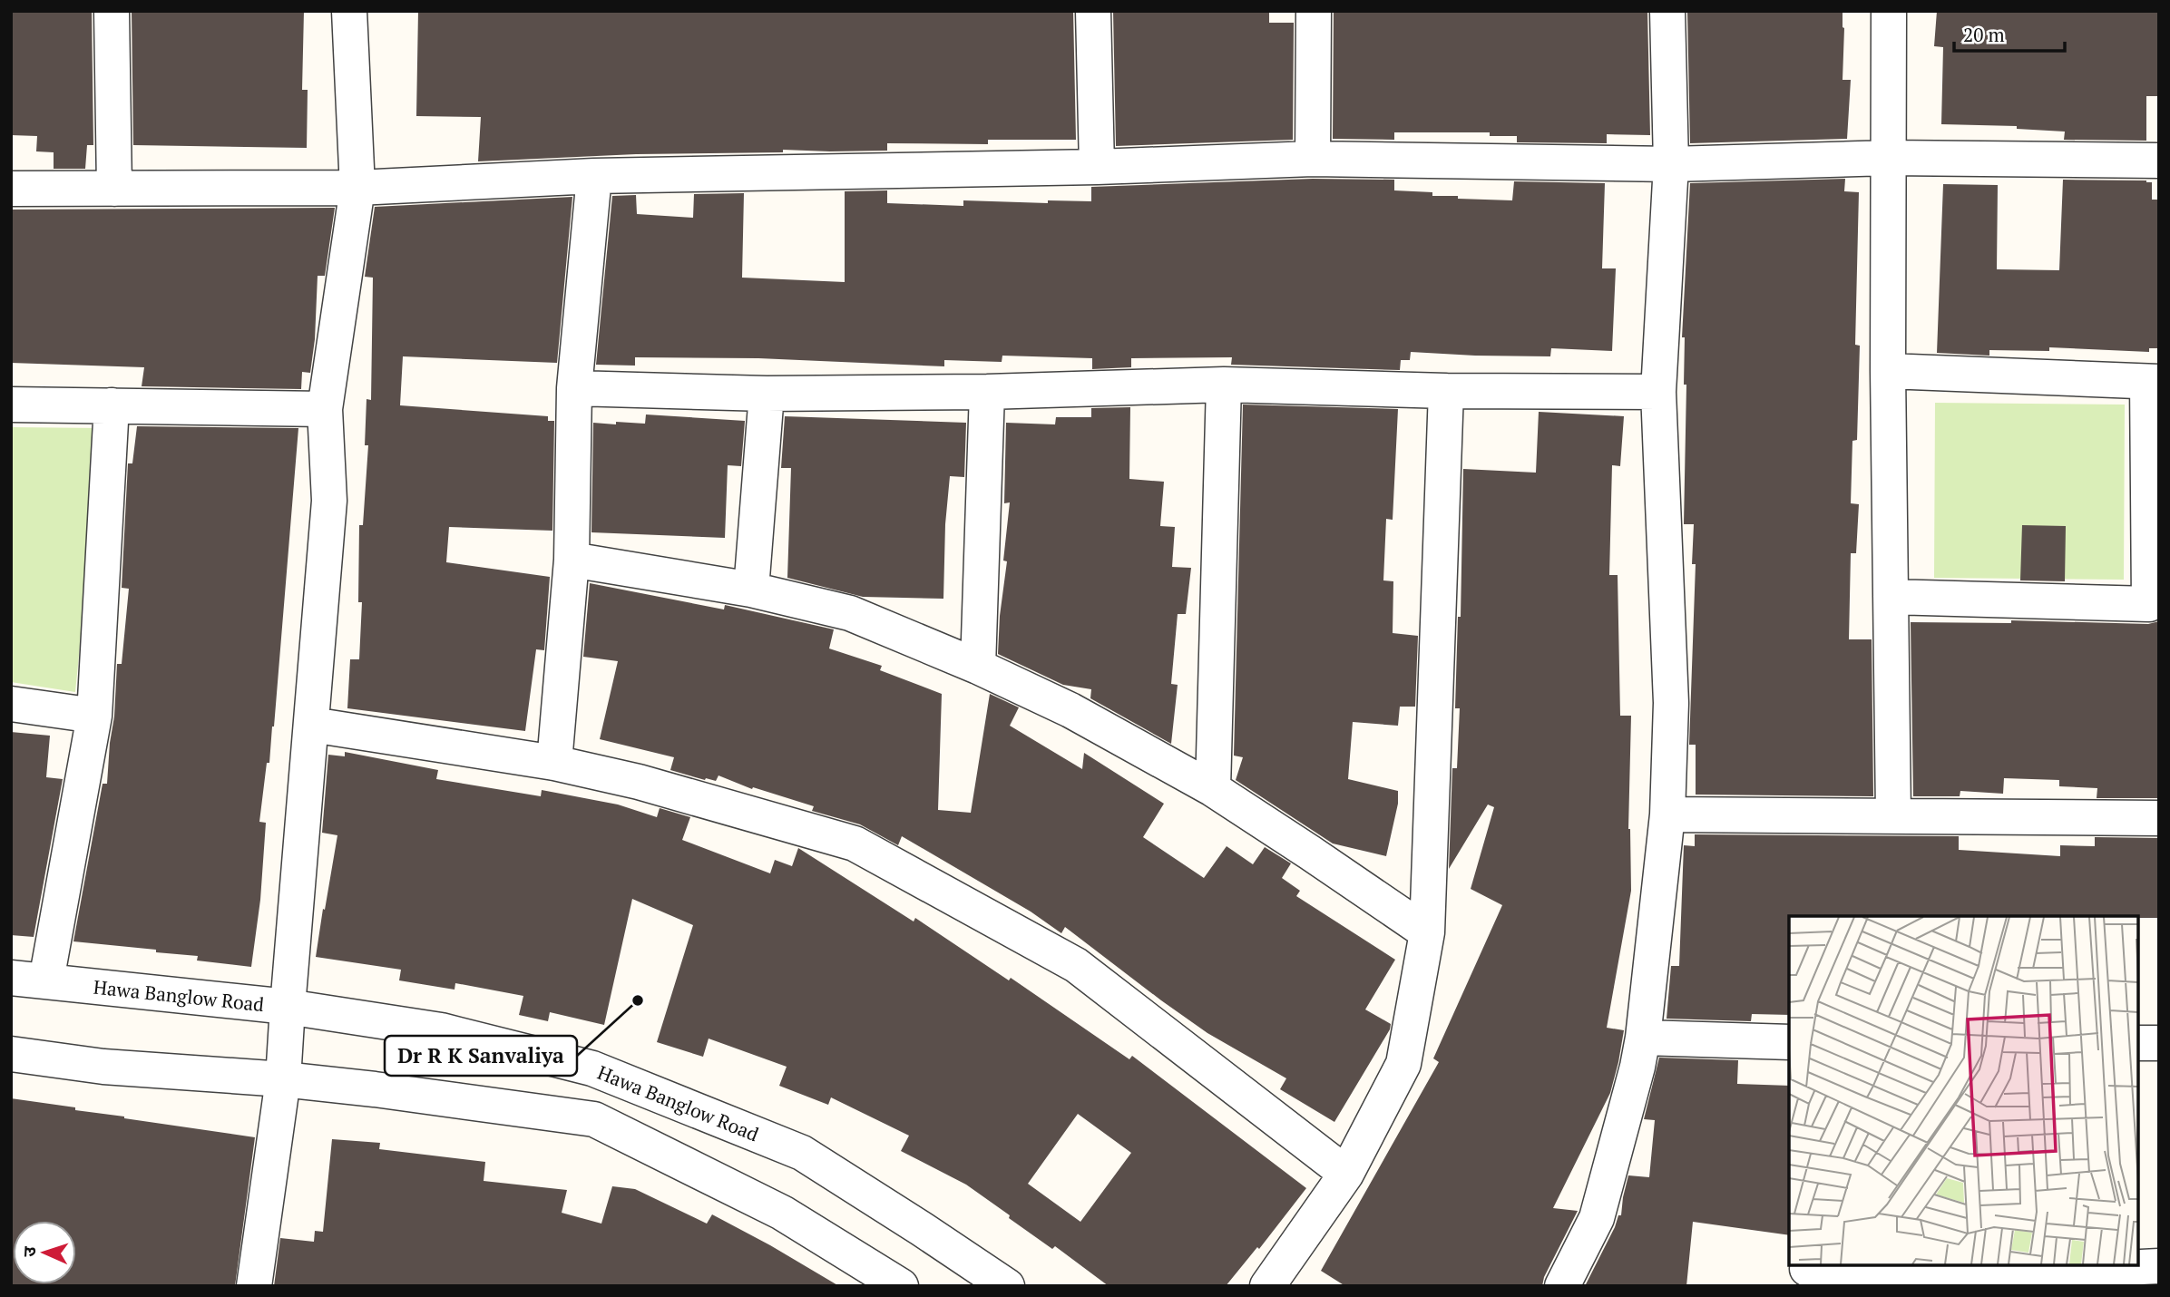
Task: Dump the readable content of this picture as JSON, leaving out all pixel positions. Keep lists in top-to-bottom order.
{
  "streets": {
    "street": ["Hawa Banglow Road"]
  },
  "places": ["Dr R K Sanvaliya"],
  "scale_bar": "20 m",
  "north": "left"
}
